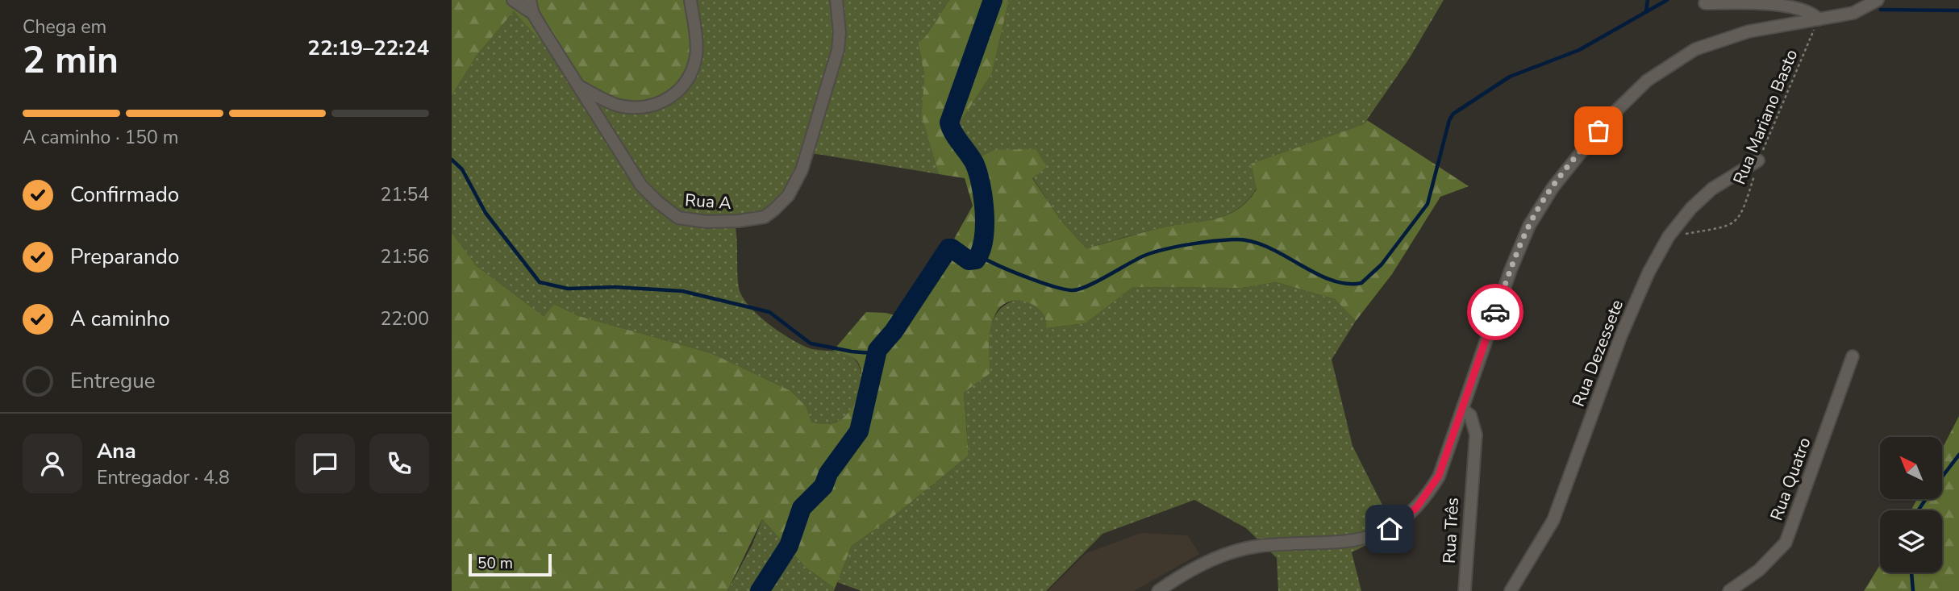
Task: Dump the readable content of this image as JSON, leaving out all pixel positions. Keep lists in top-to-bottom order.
{
  "streets": {
    "street": [
      "Rua A",
      "Rua Dezessete",
      "Rua Quatro",
      "Rua Três"
    ],
    "path": ["Rua Mariano Basto"]
  },
  "crossings": [
    ["Rua Mariano Basto", "Rua Dezessete"]
  ],
  "scale_bar": "50 m",
  "north": "top left",
  "page": {
    "heading": ["2 min", "Chega em", "22:19–22:24"],
    "panel": ["Ana", "Entregador · 4.8"],
    "bar": "A caminho · 150 m",
    "list": [
      ["Confirmado", "21:54"],
      ["Preparando", "21:56"],
      ["A caminho", "22:00"],
      "Entregue"
    ],
    "scale": "50 m"
  }
}
